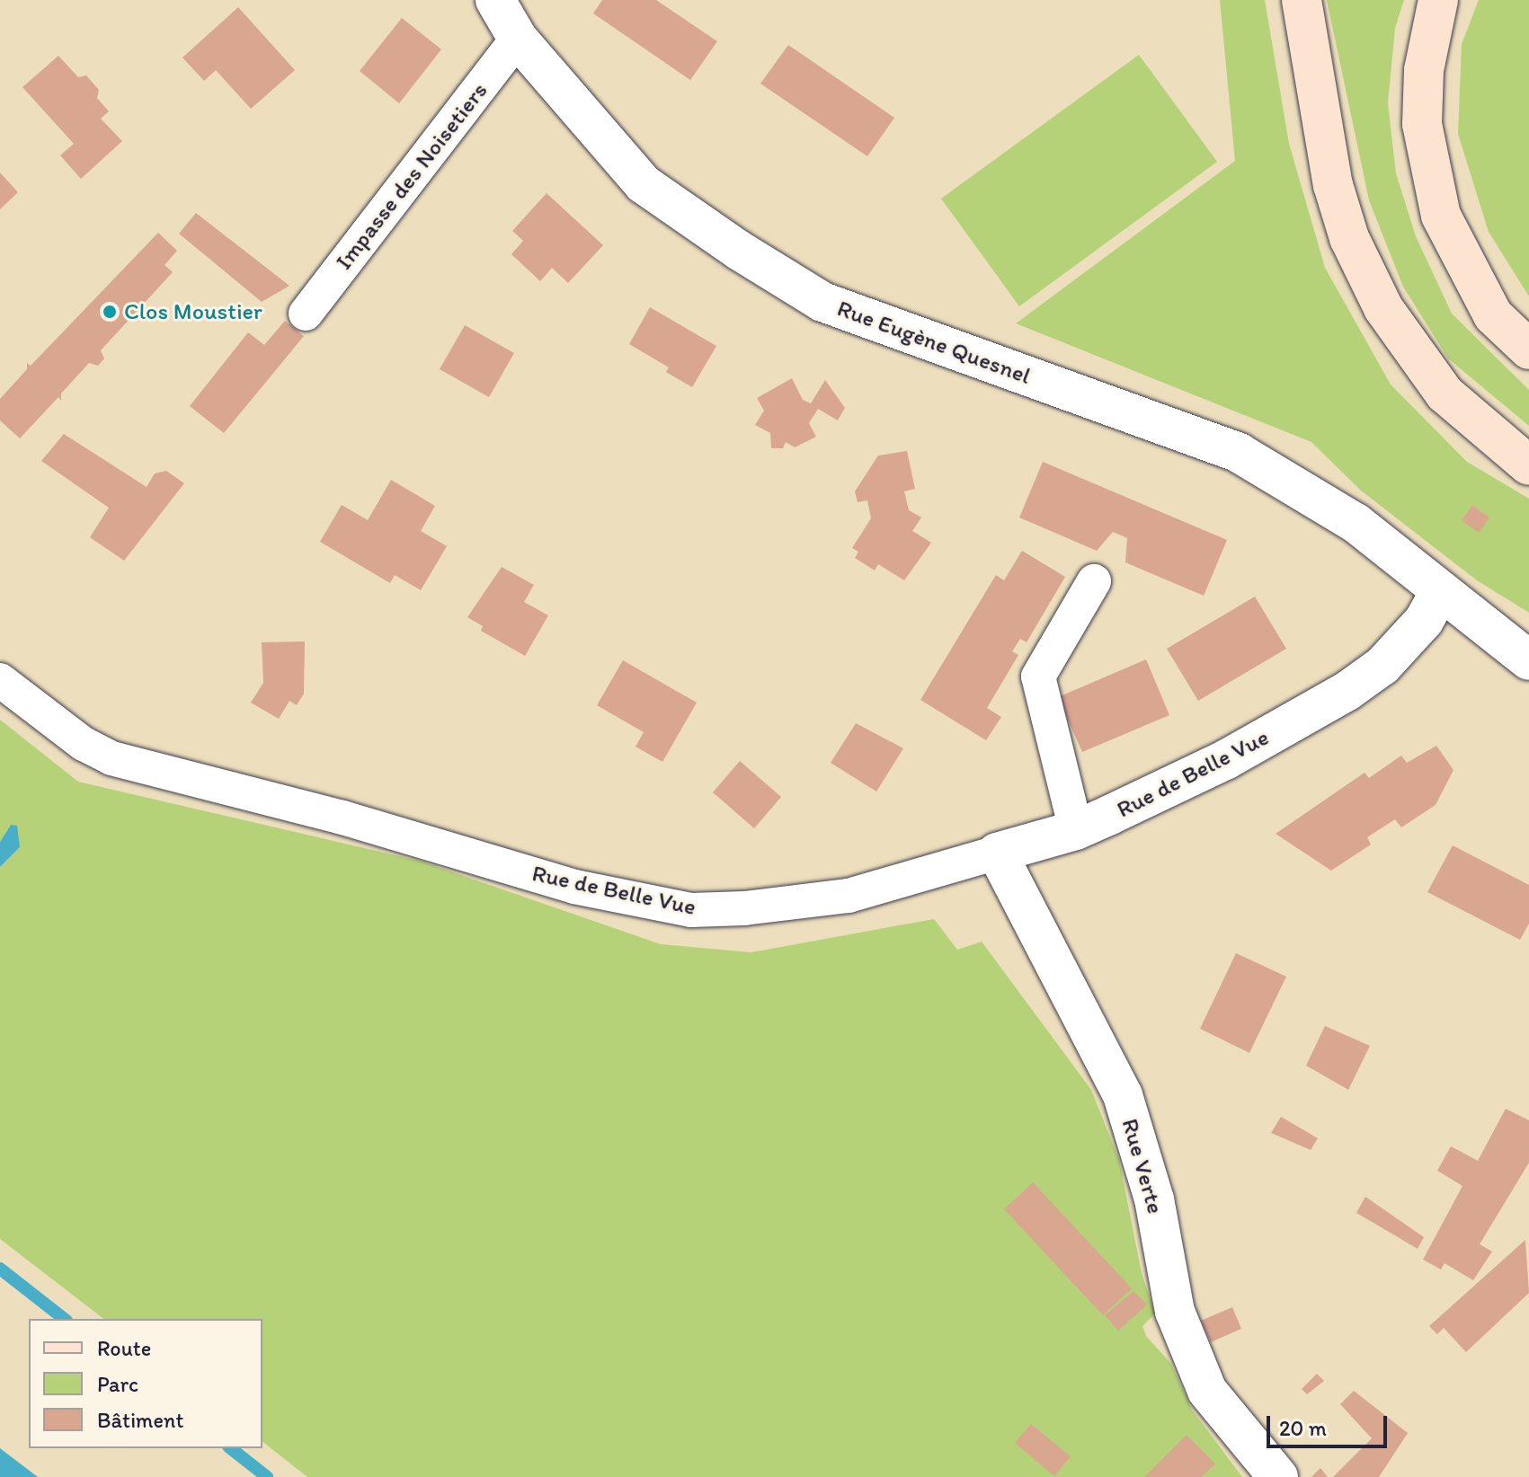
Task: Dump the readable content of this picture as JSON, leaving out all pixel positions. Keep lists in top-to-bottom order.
{
  "streets": {
    "street": [
      "Impasse des Noisetiers",
      "Rue Eugène Quesnel",
      "Rue de Belle Vue",
      "Rue Verte"
    ]
  },
  "crossings": [
    ["Impasse des Noisetiers", "Rue Eugène Quesnel"],
    ["Rue Eugène Quesnel", "Rue de Belle Vue"],
    ["Rue de Belle Vue", "Rue Verte"]
  ],
  "places": ["Clos Moustier"],
  "legend": ["Route", "Parc", "Bâtiment"],
  "scale_bar": "20 m"
}
